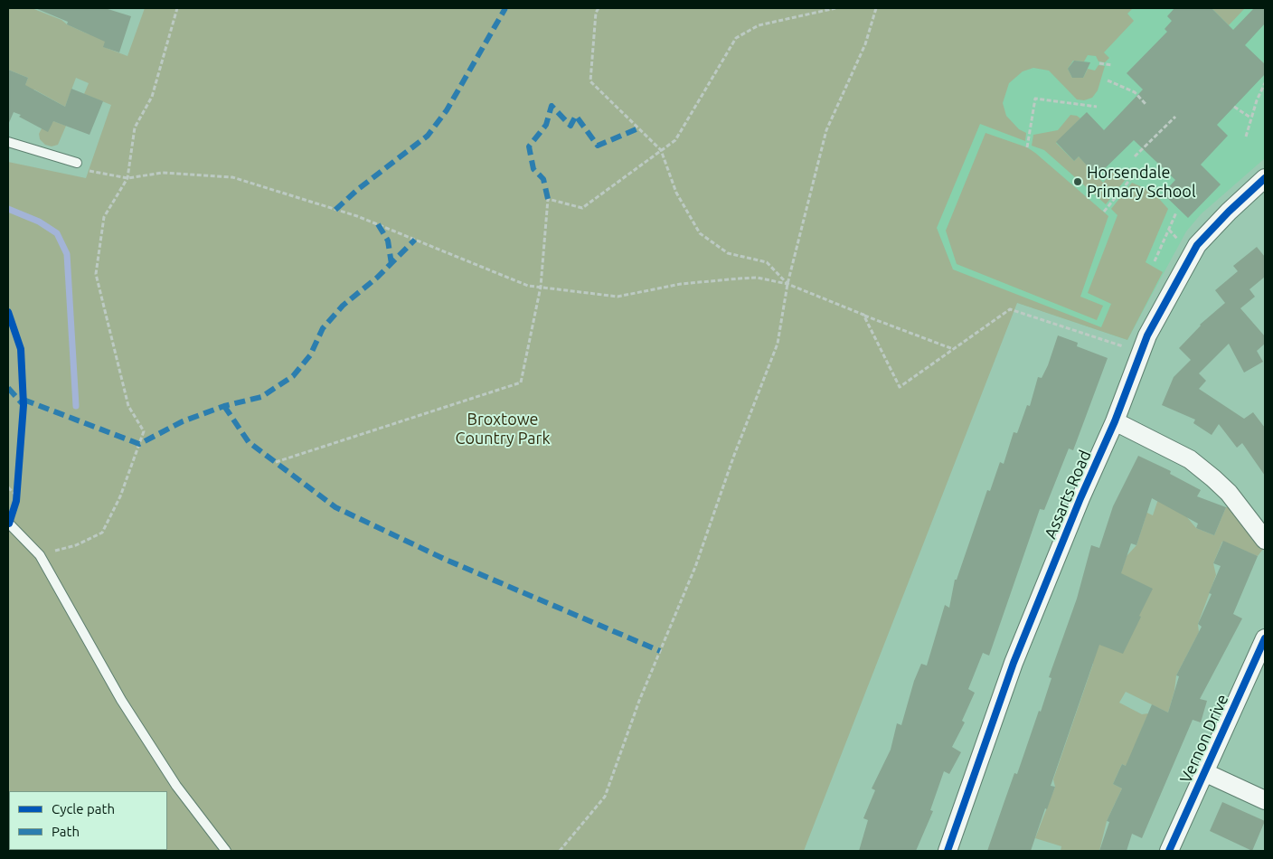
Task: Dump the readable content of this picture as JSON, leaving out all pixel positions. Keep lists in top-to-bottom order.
{
  "streets": {
    "street": ["Assarts Road", "Vernon Drive"]
  },
  "parks": ["Broxtowe Country Park"],
  "places": ["Horsendale Primary School"],
  "legend": ["Cycle path", "Path"]
}
